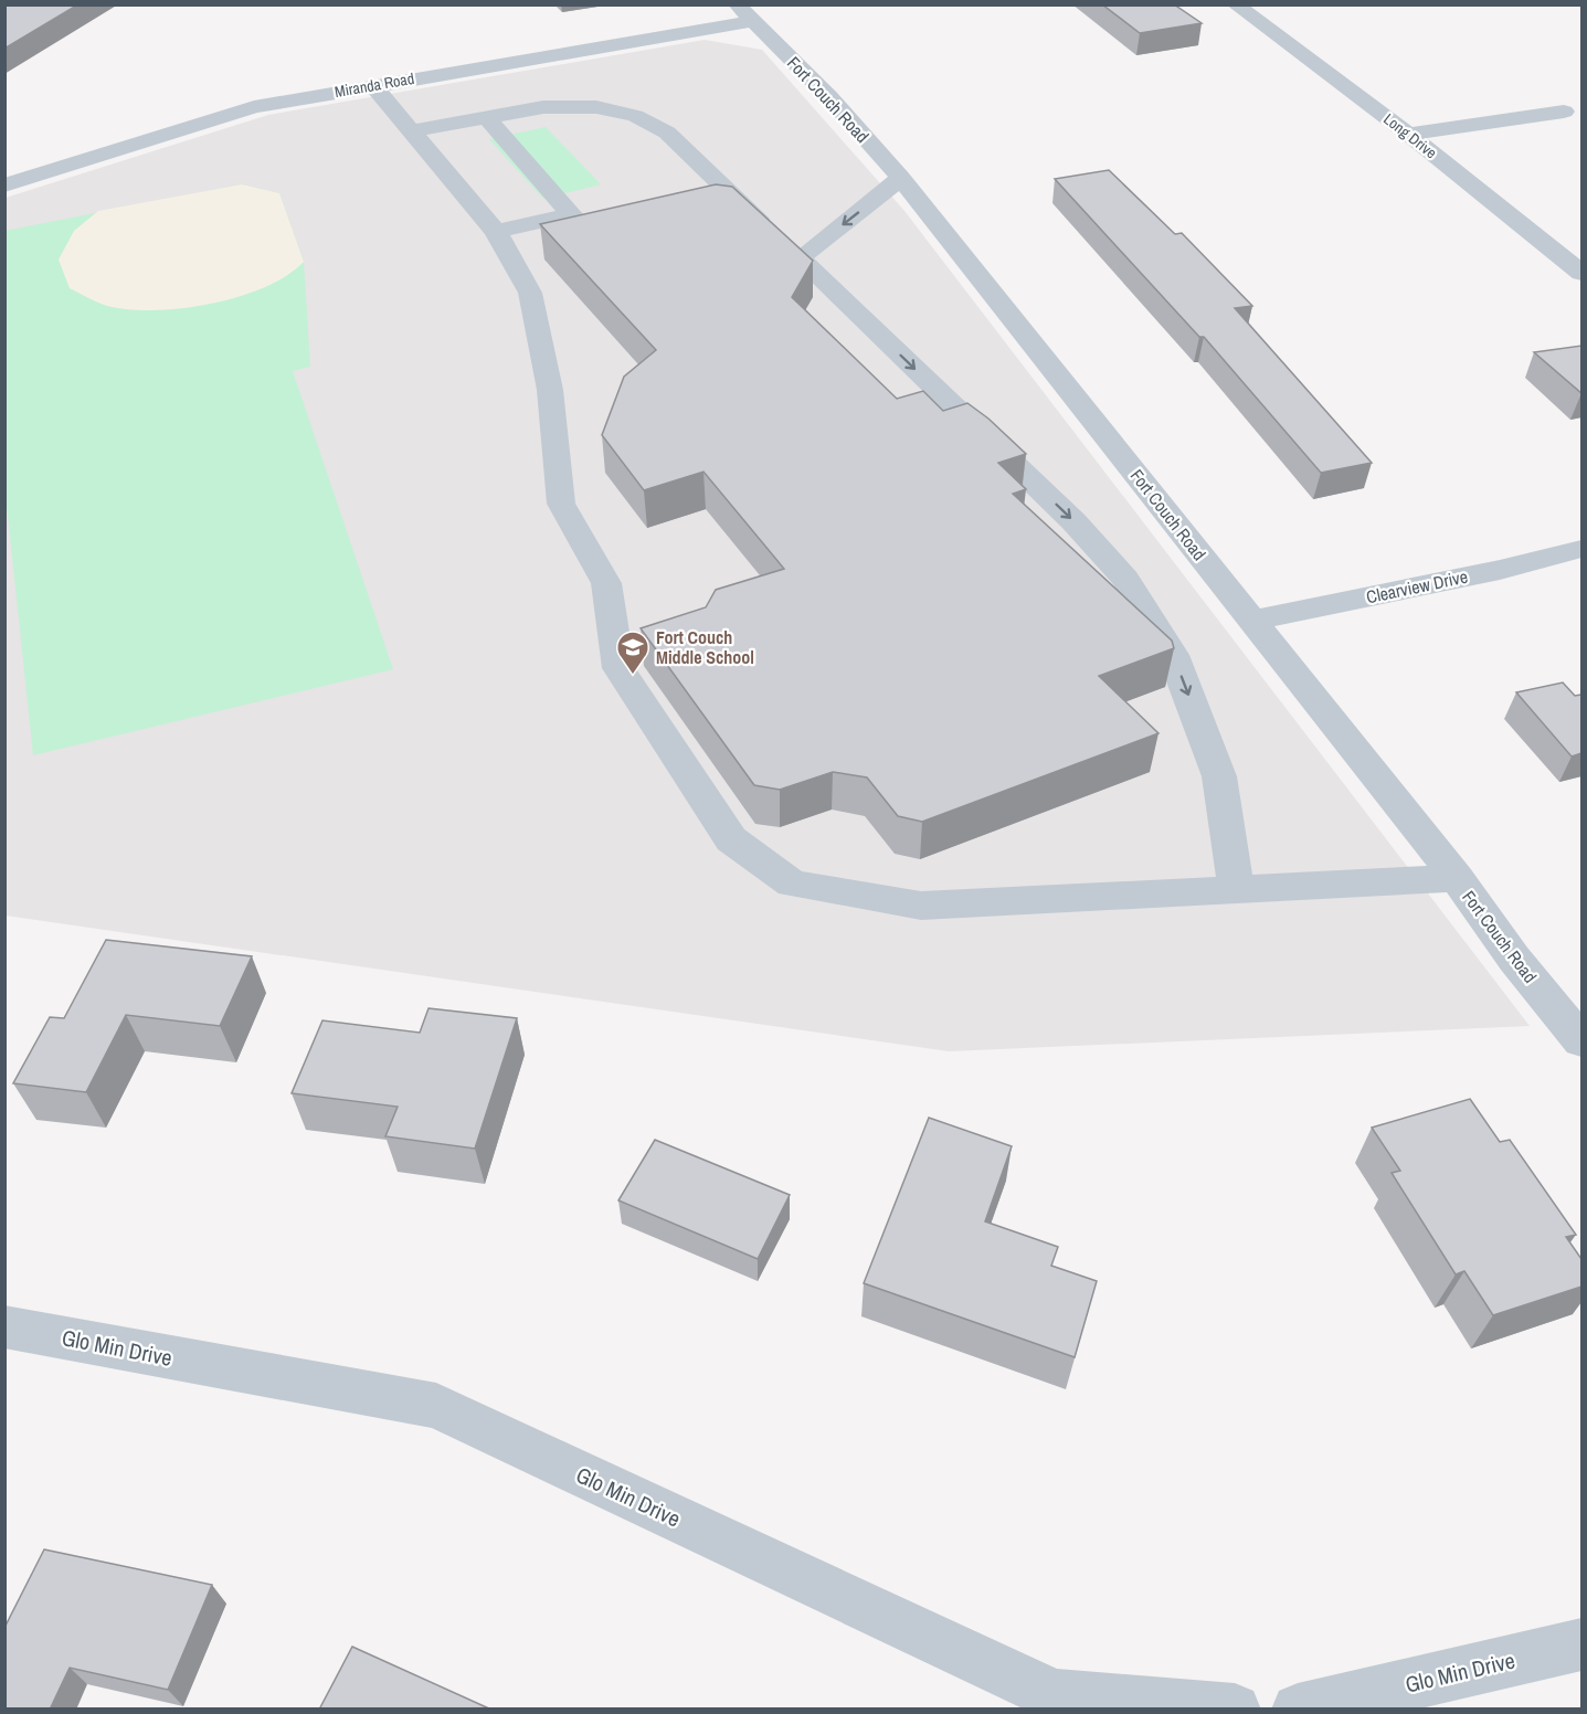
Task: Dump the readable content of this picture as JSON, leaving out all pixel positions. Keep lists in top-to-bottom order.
{
  "streets": {
    "street": [
      "Miranda Road",
      "Fort Couch Road",
      "Long Drive",
      "Clearview Drive",
      "Glo Min Drive"
    ]
  },
  "crossings": [
    ["Miranda Road", "Fort Couch Road"],
    ["Fort Couch Road", "Clearview Drive"]
  ],
  "places": {
    "school or university": ["Fort Couch Middle School"]
  }
}
